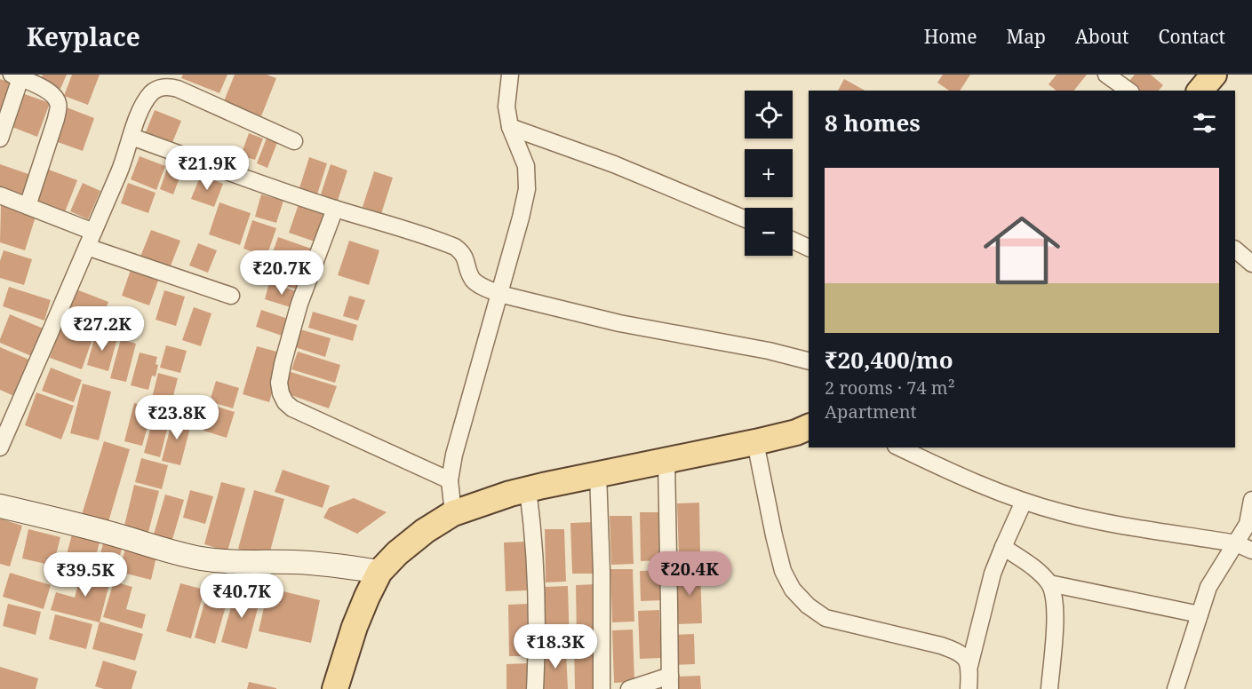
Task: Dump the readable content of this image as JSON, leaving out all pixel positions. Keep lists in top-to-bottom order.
{
  "page": {
    "header": "Keyplace",
    "nav": [
      "Home",
      "Map",
      "About",
      "Contact"
    ],
    "map_buttons": ["+", "−"],
    "heading": "8 homes",
    "price": [
      "₹21.9K",
      "₹20.7K",
      "₹27.2K",
      "₹23.8K",
      "₹20.4K",
      "₹39.5K",
      "₹40.7K",
      "₹18.3K"
    ],
    "list": [
      {
        "name": "₹20,400/mo",
        "note": "2 rooms · 74 m² · Apartment"
      }
    ]
  }
}
